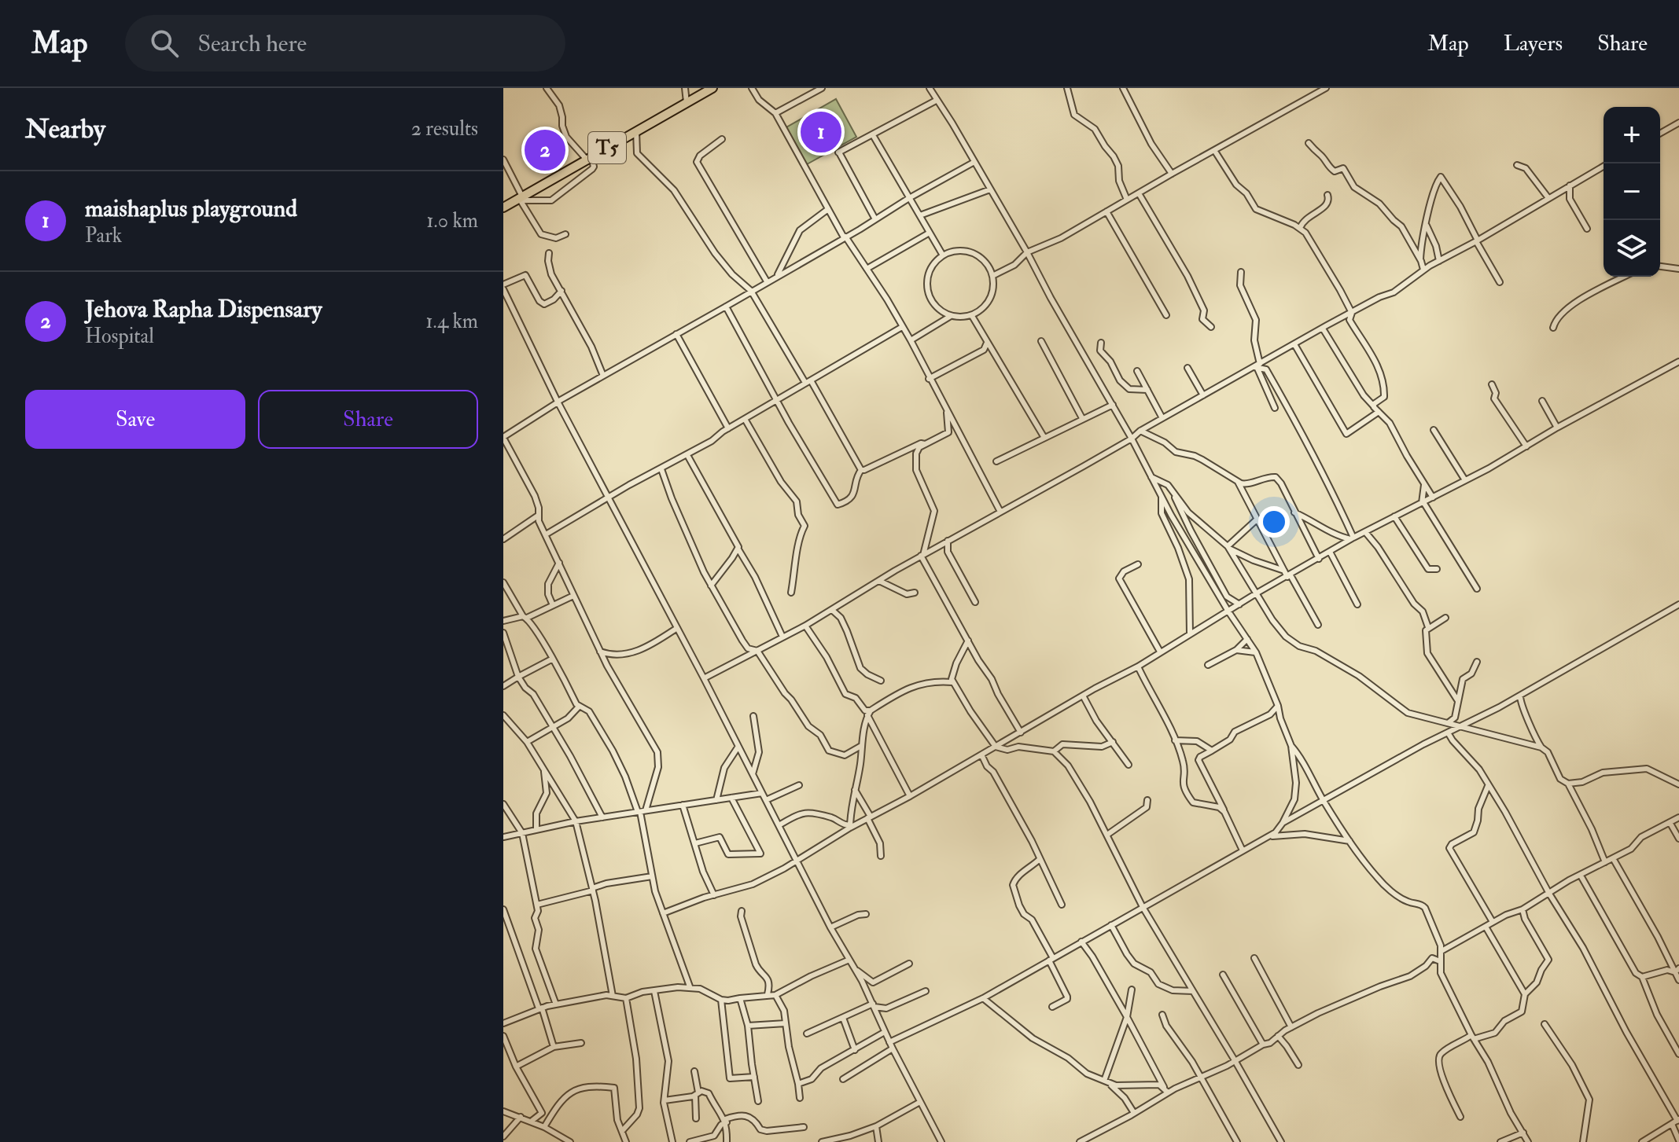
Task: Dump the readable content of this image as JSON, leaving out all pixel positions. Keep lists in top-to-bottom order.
{
  "streets": {
    "highway": ["T5"]
  },
  "page": {
    "header": "Map",
    "search": "Search here",
    "nav": ["Map", "Layers", "Share"],
    "heading": ["Nearby", "2 results"],
    "map_buttons": ["+", "−"],
    "pins": ["1", "2"],
    "list": [
      {
        "mark": "1",
        "name": "maishaplus playground",
        "note": "Park",
        "value": "1.0 km"
      },
      {
        "mark": "2",
        "name": "Jehova Rapha Dispensary",
        "note": "Hospital",
        "value": "1.4 km"
      }
    ],
    "buttons": ["Save", "Share"]
  }
}
